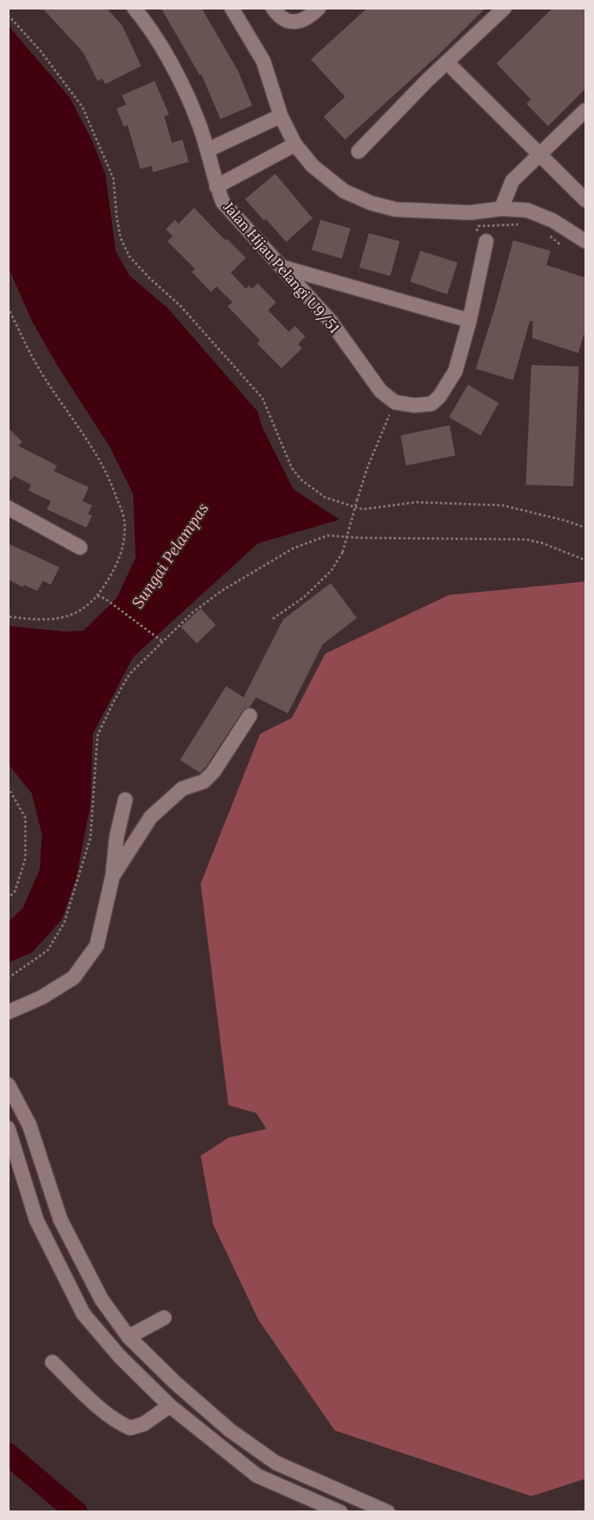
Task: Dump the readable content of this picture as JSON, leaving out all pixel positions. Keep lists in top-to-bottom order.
{
  "streets": {
    "street": ["Jalan Hijau Pelangi U9/51"]
  },
  "water": ["Sungai Pelampas"]
}
